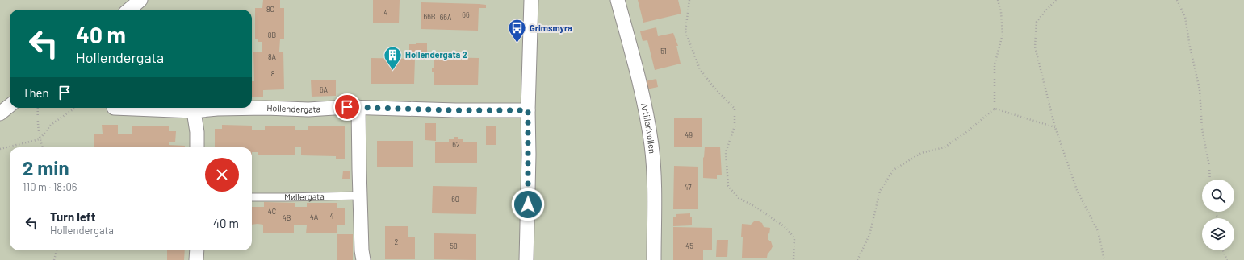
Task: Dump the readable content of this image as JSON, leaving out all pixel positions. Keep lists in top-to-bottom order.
{
  "streets": {
    "street": ["Hollendergata", "Artillerivollen"],
    "lane": ["Møllergata"]
  },
  "places": {
    "bus stop": ["Grimsmyra"],
    "building": ["Hollendergata 2"]
  },
  "house_numbers": [
    "8C",
    "4",
    "66",
    "66B",
    "66A",
    "8B",
    "51",
    "8A",
    "8",
    "6A",
    "49",
    "62",
    "47",
    "60",
    "4C",
    "4",
    "4A",
    "4B",
    "2",
    "58",
    "45"
  ],
  "page": {
    "turn": ["40 m", "Hollendergata"],
    "then": "Then",
    "heading": ["2 min", "110 m · 18:06"],
    "list": [
      {
        "name": "Turn left",
        "note": "Hollendergata",
        "value": "40 m"
      }
    ]
  }
}
